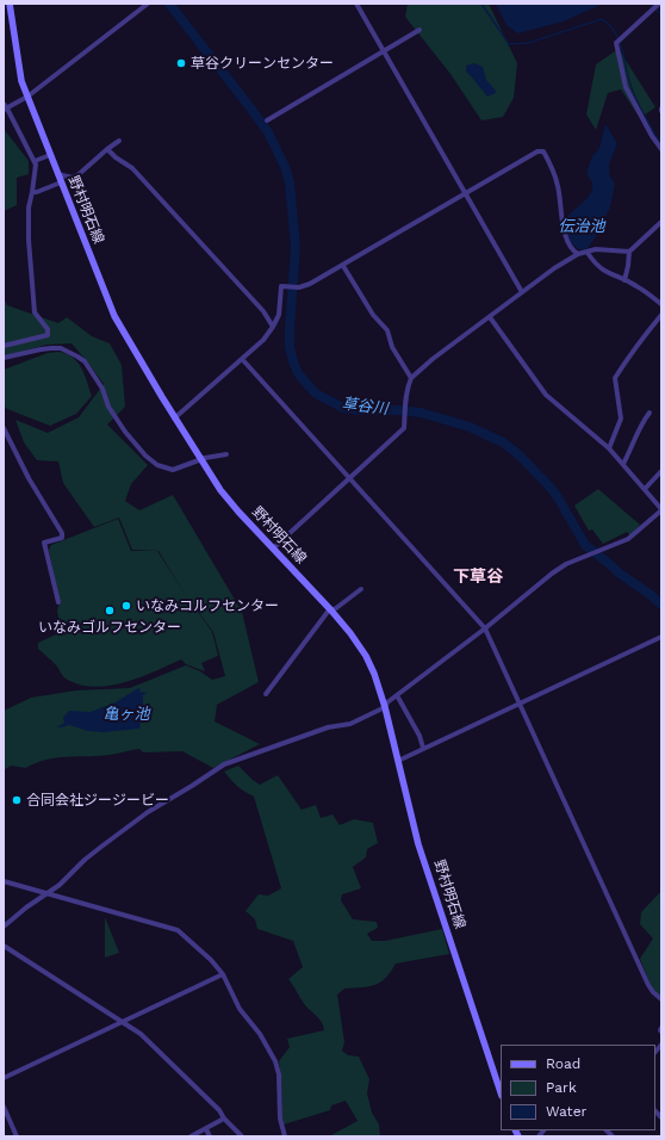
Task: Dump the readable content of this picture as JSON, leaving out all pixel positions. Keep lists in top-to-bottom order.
{
  "streets": {
    "main road": ["野村明石線"]
  },
  "districts": ["下草谷"],
  "water": ["伝治池", "草谷川", "亀ヶ池"],
  "places": [
    "草谷クリーンセンター",
    "いなみコルフセンター",
    "いなみゴルフセンター",
    "合同会社ジージービー"
  ],
  "legend": ["Road", "Park", "Water"]
}
